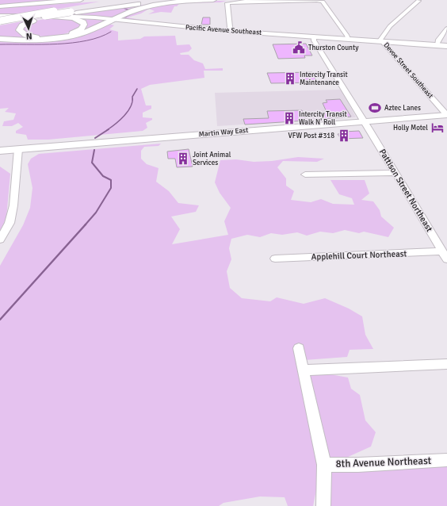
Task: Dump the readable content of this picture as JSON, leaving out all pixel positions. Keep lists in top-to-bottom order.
{
  "streets": {
    "main road": ["Pacific Avenue Southeast", "Martin Way East"],
    "street": [
      "Devoe Street Southeast",
      "Pattison Street Northeast",
      "Applehill Court Northeast",
      "8th Avenue Northeast"
    ]
  },
  "crossings": [
    ["Pacific Avenue Southeast", "Devoe Street Southeast"],
    ["Pacific Avenue Southeast", "Pattison Street Northeast"],
    ["Devoe Street Southeast", "Martin Way East"],
    ["Martin Way East", "Pattison Street Northeast"],
    ["Pattison Street Northeast", "Applehill Court Northeast"]
  ],
  "places": {
    "public building": ["Thurston County"],
    "building": [
      "Intercity Transit Maintenance",
      "Intercity Transit Walk N' Roll",
      "VFW Post #318",
      "Joint Animal Services"
    ],
    "sports": ["Aztec Lanes"],
    "hotel": ["Holly Motel"]
  },
  "north": "bottom"
}
